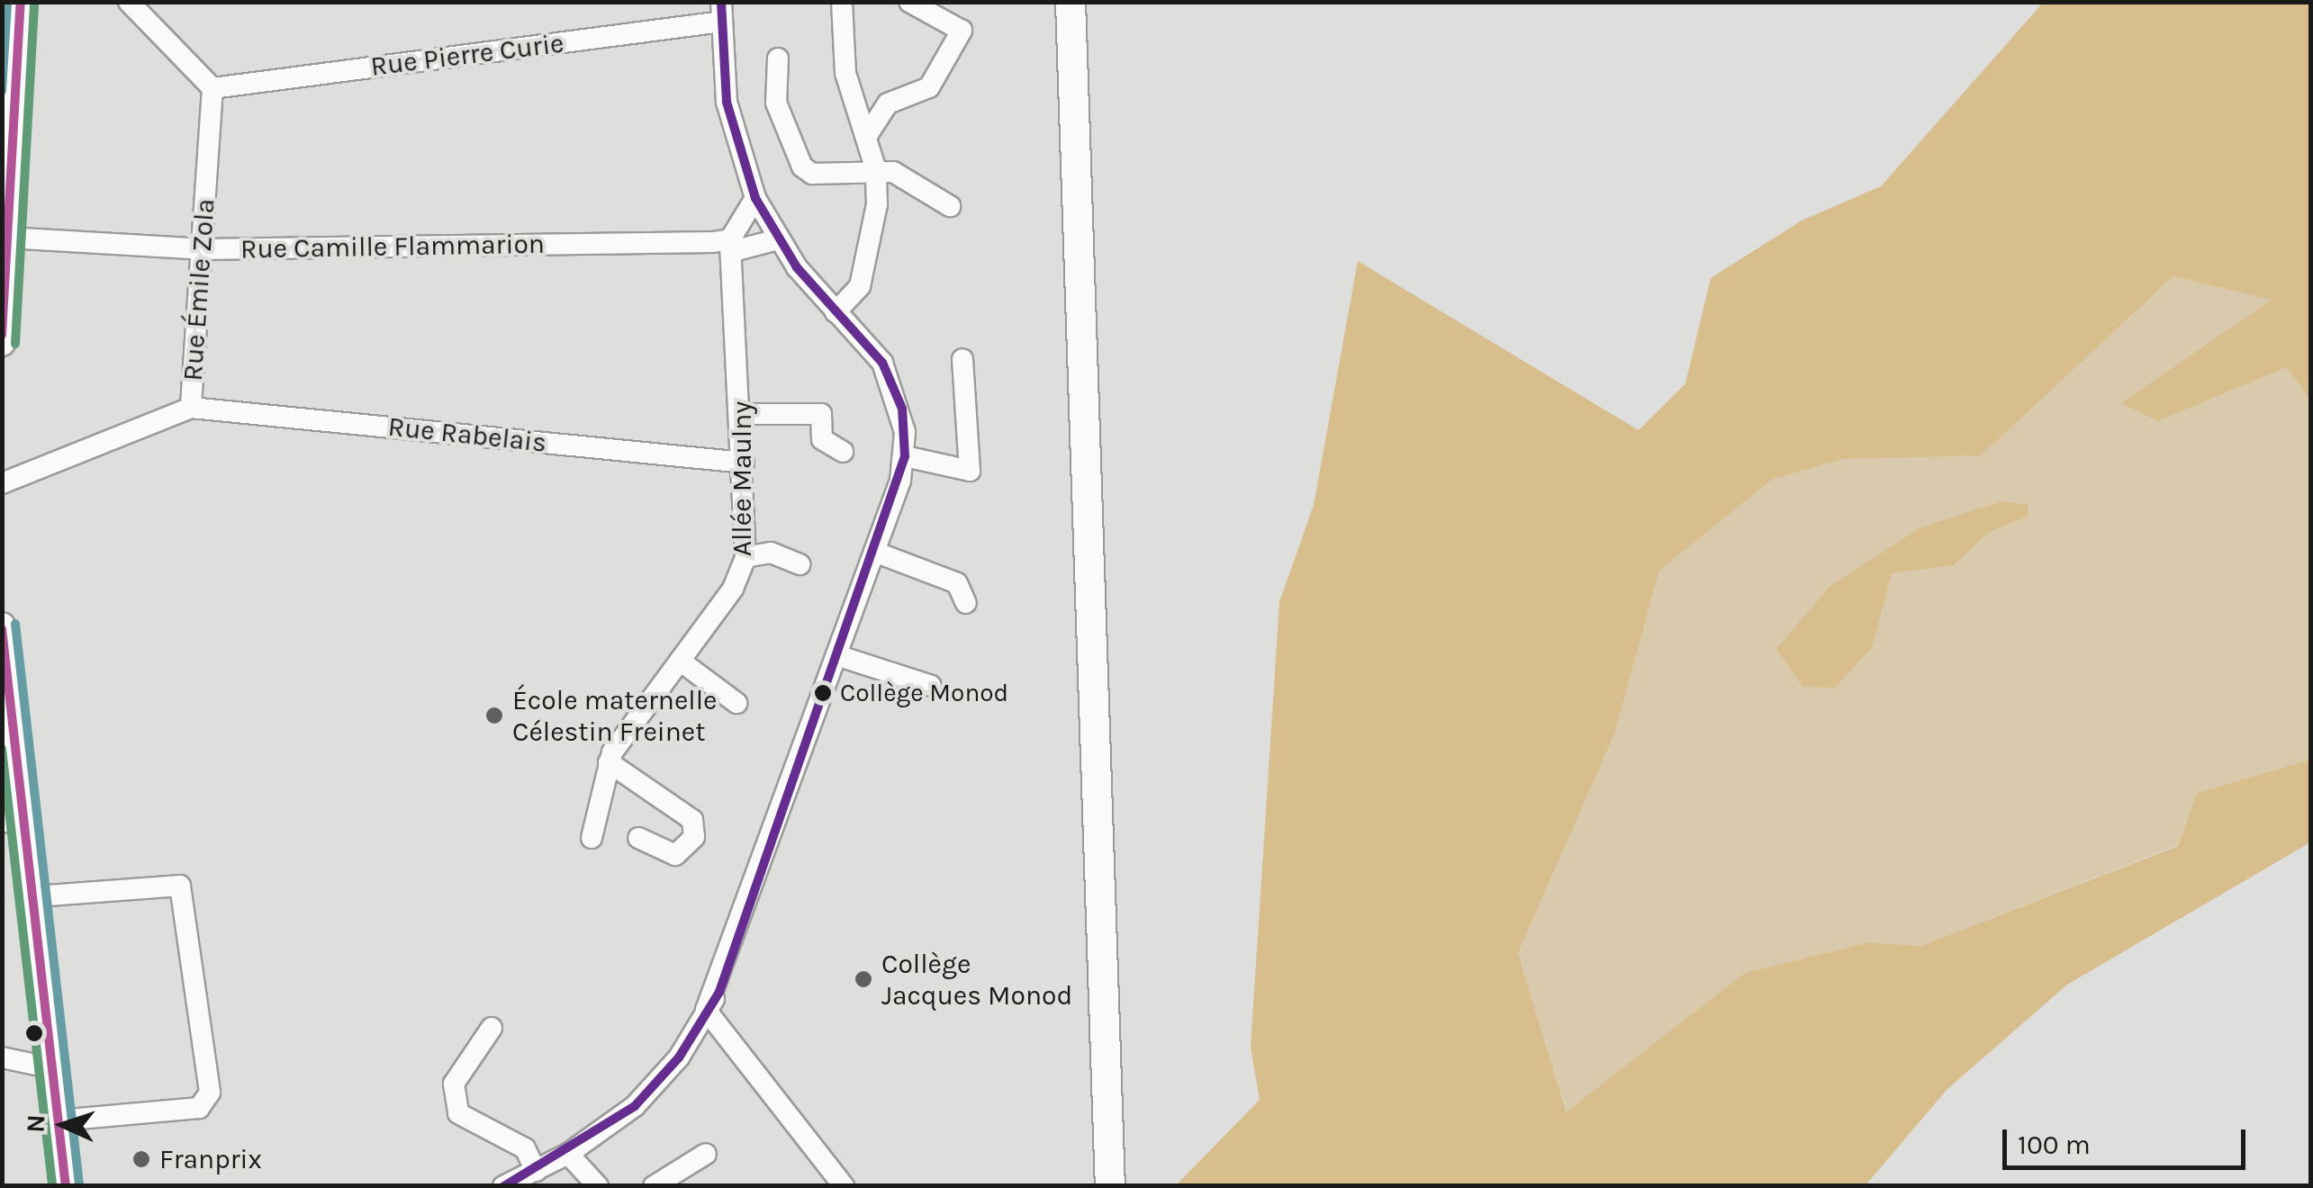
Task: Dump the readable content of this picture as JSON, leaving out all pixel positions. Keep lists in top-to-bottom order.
{
  "streets": {
    "street": [
      "Rue Pierre Curie",
      "Rue Camille Flammarion",
      "Rue Émile Zola",
      "Rue Rabelais",
      "Allée Maulny"
    ]
  },
  "crossings": [
    ["Rue Pierre Curie", "Rue Émile Zola"],
    ["Rue Camille Flammarion", "Rue Émile Zola"],
    ["Rue Camille Flammarion", "Allée Maulny"],
    ["Rue Émile Zola", "Rue Rabelais"],
    ["Rue Rabelais", "Allée Maulny"]
  ],
  "places": [
    "Collège Monod",
    "École maternelle Célestin Freinet",
    "Collège Jacques Monod",
    "Franprix"
  ],
  "scale_bar": "100 m",
  "north": "left"
}
